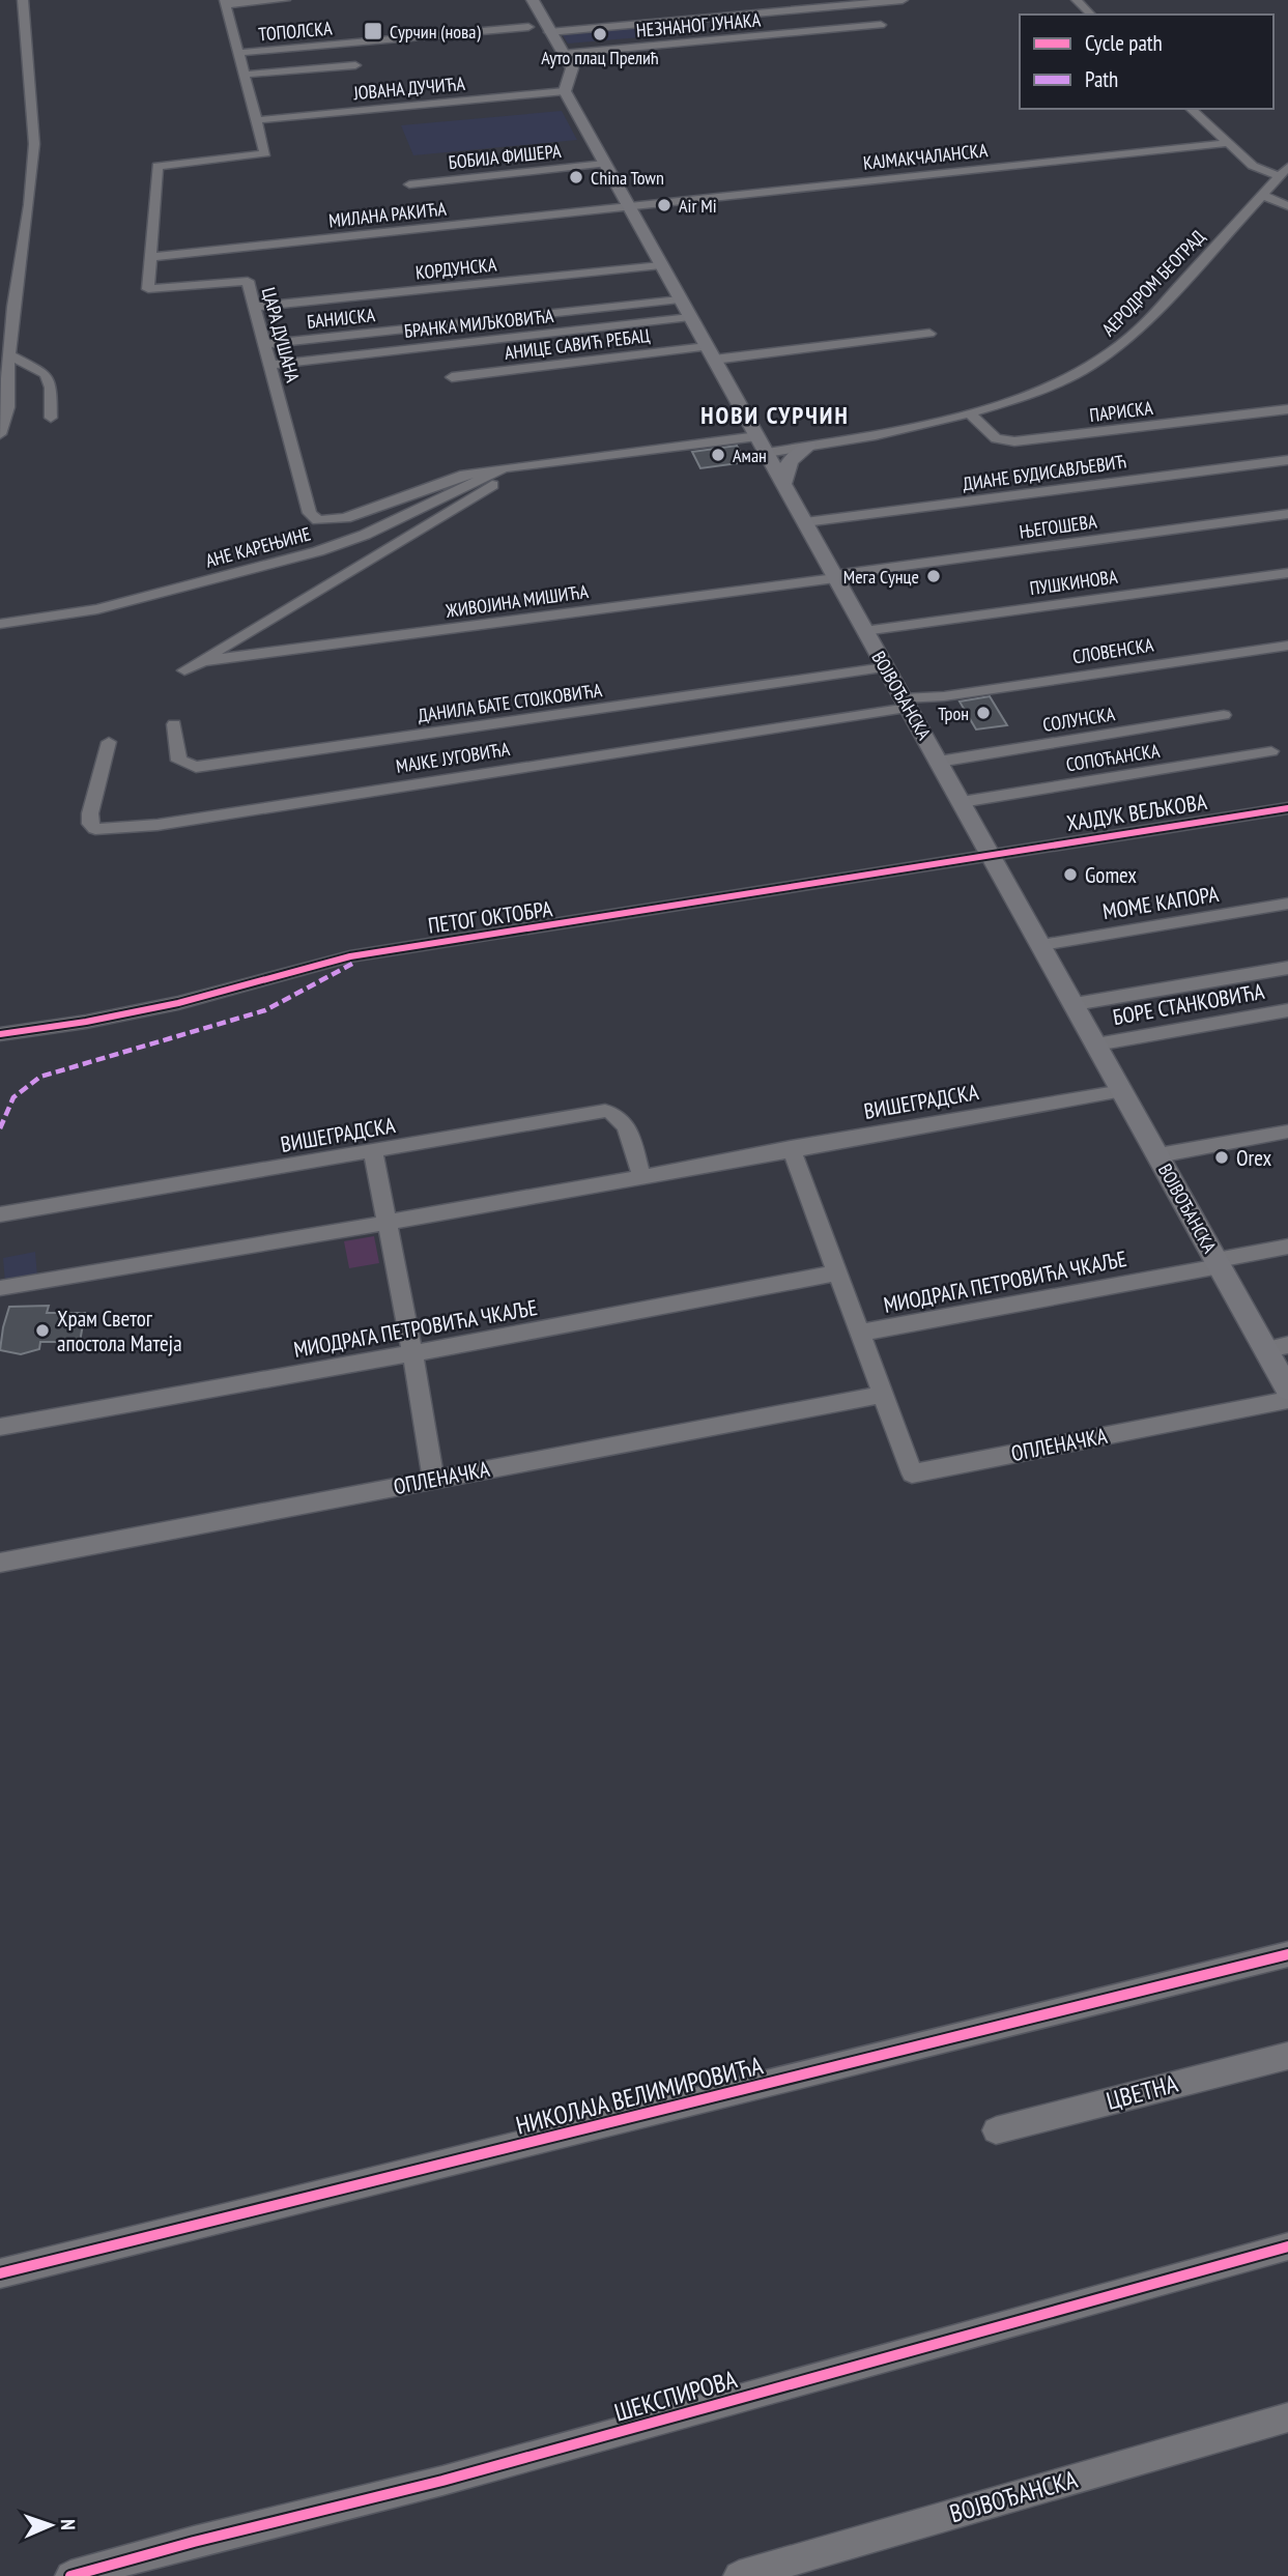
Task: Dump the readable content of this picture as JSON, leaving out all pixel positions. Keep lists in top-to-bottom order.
{
  "streets": {
    "main road": ["ВОЈВОЂАНСКА"],
    "street": [
      "НЕЗНАНОГ ЈУНАКА",
      "ТОПОЛСКА",
      "ЈОВАНА ДУЧИЋА",
      "БОБИЈА ФИШЕРА",
      "КАЈМАКЧАЛАНСКА",
      "МИЛАНА РАКИЋА",
      "КОРДУНСКА",
      "АЕРОДРОМ БЕОГРАД",
      "БАНИЈСКА",
      "БРАНКА МИЉКОВИЋА",
      "ЦАРА ДУШАНА",
      "АНИЦЕ САВИЋ РЕБАЦ",
      "ПАРИСКА",
      "ДИАНЕ БУДИСАВЉЕВИЋ",
      "ЊЕГОШЕВА",
      "АНЕ КАРЕЊИНЕ",
      "ПУШКИНОВА",
      "ЖИВОЈИНА МИШИЋА",
      "СЛОВЕНСКА",
      "ДАНИЛА БАТЕ СТОЈКОВИЋА",
      "СОЛУНСКА",
      "МАЈКЕ ЈУГОВИЋА",
      "СОПОЋАНСКА",
      "ХАЈДУК ВЕЉКОВА",
      "МОМЕ КАПОРА",
      "ПЕТОГ ОКТОБРА",
      "БОРЕ СТАНКОВИЋА",
      "ВИШЕГРАДСКА",
      "МИОДРАГА ПЕТРОВИЋА ЧКАЉЕ",
      "ОПЛЕНАЧКА",
      "ЦВЕТНА",
      "НИКОЛАЈА ВЕЛИМИРОВИЋА",
      "ШЕКСПИРОВА"
    ]
  },
  "crossings": [
    ["НЕЗНАНОГ ЈУНАКА", "ВОЈВОЂАНСКА"],
    ["ТОПОЛСКА", "ЦАРА ДУШАНА"],
    ["ЈОВАНА ДУЧИЋА", "ЦАРА ДУШАНА"],
    ["ЈОВАНА ДУЧИЋА", "ВОЈВОЂАНСКА"],
    ["БОБИЈА ФИШЕРА", "ВОЈВОЂАНСКА"],
    ["КАЈМАКЧАЛАНСКА", "МИЛАНА РАКИЋА"],
    ["КАЈМАКЧАЛАНСКА", "ВОЈВОЂАНСКА"],
    ["МИЛАНА РАКИЋА", "ЦАРА ДУШАНА"],
    ["МИЛАНА РАКИЋА", "ВОЈВОЂАНСКА"],
    ["КОРДУНСКА", "ЦАРА ДУШАНА"],
    ["КОРДУНСКА", "ВОЈВОЂАНСКА"],
    ["АЕРОДРОМ БЕОГРАД", "ПАРИСКА"],
    ["АЕРОДРОМ БЕОГРАД", "АНЕ КАРЕЊИНЕ"],
    ["АЕРОДРОМ БЕОГРАД", "ВОЈВОЂАНСКА"],
    ["БАНИЈСКА", "ЦАРА ДУШАНА"],
    ["БАНИЈСКА", "ВОЈВОЂАНСКА"],
    ["БРАНКА МИЉКОВИЋА", "ЦАРА ДУШАНА"],
    ["БРАНКА МИЉКОВИЋА", "ВОЈВОЂАНСКА"],
    ["ЦАРА ДУШАНА", "АНЕ КАРЕЊИНЕ"],
    ["АНИЦЕ САВИЋ РЕБАЦ", "ВОЈВОЂАНСКА"],
    ["ДИАНЕ БУДИСАВЉЕВИЋ", "ВОЈВОЂАНСКА"],
    ["ЊЕГОШЕВА", "ЖИВОЈИНА МИШИЋА"],
    ["ЊЕГОШЕВА", "ВОЈВОЂАНСКА"],
    ["АНЕ КАРЕЊИНЕ", "ЖИВОЈИНА МИШИЋА"],
    ["АНЕ КАРЕЊИНЕ", "ВОЈВОЂАНСКА"],
    ["ПУШКИНОВА", "ВОЈВОЂАНСКА"],
    ["ЖИВОЈИНА МИШИЋА", "ВОЈВОЂАНСКА"],
    ["СЛОВЕНСКА", "ВОЈВОЂАНСКА"],
    ["СЛОВЕНСКА", "МАЈКЕ ЈУГОВИЋА"],
    ["ВОЈВОЂАНСКА", "ДАНИЛА БАТЕ СТОЈКОВИЋА"],
    ["ВОЈВОЂАНСКА", "СОЛУНСКА"],
    ["ВОЈВОЂАНСКА", "МАЈКЕ ЈУГОВИЋА"],
    ["ВОЈВОЂАНСКА", "СОПОЋАНСКА"],
    ["ВОЈВОЂАНСКА", "ХАЈДУК ВЕЉКОВА"],
    ["ВОЈВОЂАНСКА", "МОМЕ КАПОРА"],
    ["ВОЈВОЂАНСКА", "ПЕТОГ ОКТОБРА"],
    ["ВОЈВОЂАНСКА", "БОРЕ СТАНКОВИЋА"],
    ["ВОЈВОЂАНСКА", "ВИШЕГРАДСКА"],
    ["ВОЈВОЂАНСКА", "МИОДРАГА ПЕТРОВИЋА ЧКАЉЕ"],
    ["ХАЈДУК ВЕЉКОВА", "ПЕТОГ ОКТОБРА"],
    ["ВИШЕГРАДСКА", "МИОДРАГА ПЕТРОВИЋА ЧКАЉЕ"],
    ["МИОДРАГА ПЕТРОВИЋА ЧКАЉЕ", "ОПЛЕНАЧКА"]
  ],
  "districts": ["НОВИ СУРЧИН"],
  "places": {
    "transit": ["Сурчин (нова)"],
    "other": [
      "Ауто плац Прелић",
      "China Town",
      "Air Mi",
      "Аман",
      "Мега Сунце",
      "Трон",
      "Gomex",
      "Orex",
      "Храм Светог апостола Матеја"
    ]
  },
  "legend": ["Cycle path", "Path"],
  "north": "right"
}
